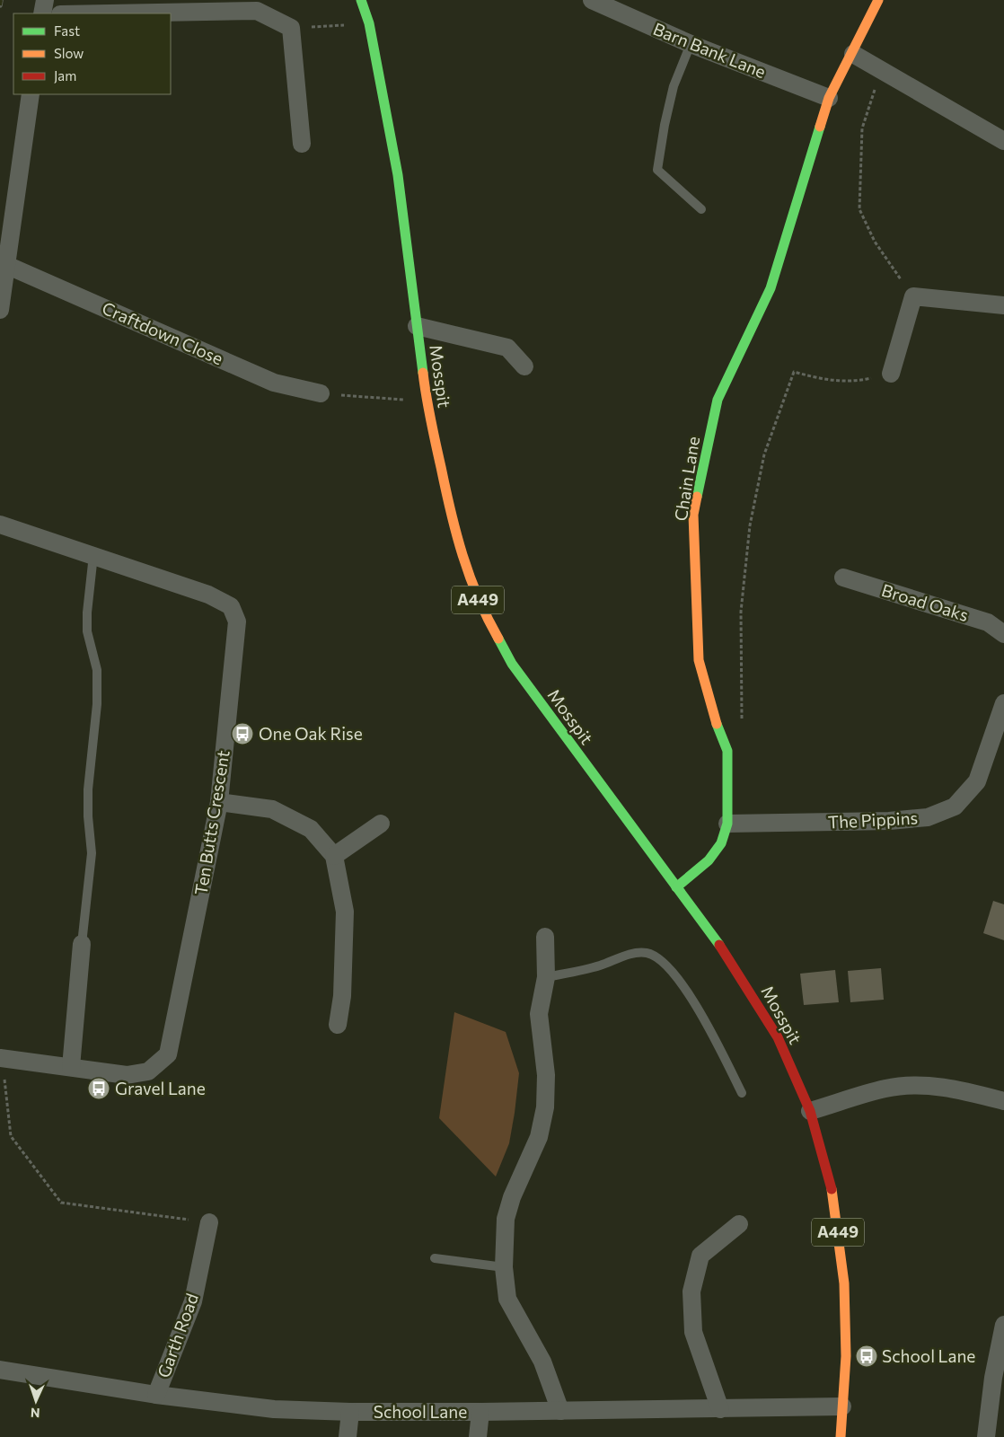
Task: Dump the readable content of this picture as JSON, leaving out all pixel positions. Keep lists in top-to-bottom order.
{
  "streets": {
    "main road": ["Mosspit", "Chain Lane", "A449"],
    "street": [
      "Barn Bank Lane",
      "Craftdown Close",
      "Broad Oaks",
      "The Pippins",
      "Ten Butts Crescent",
      "Garth Road",
      "School Lane"
    ]
  },
  "crossings": [
    ["Barn Bank Lane", "Chain Lane"],
    ["Mosspit", "Chain Lane"],
    ["Mosspit", "A449"],
    ["Mosspit", "School Lane"],
    ["Chain Lane", "The Pippins"],
    ["A449", "School Lane"],
    ["Garth Road", "School Lane"]
  ],
  "places": {
    "bus stop": ["One Oak Rise", "Gravel Lane", "School Lane"]
  },
  "legend": ["Fast", "Slow", "Jam"],
  "north": "bottom"
}
